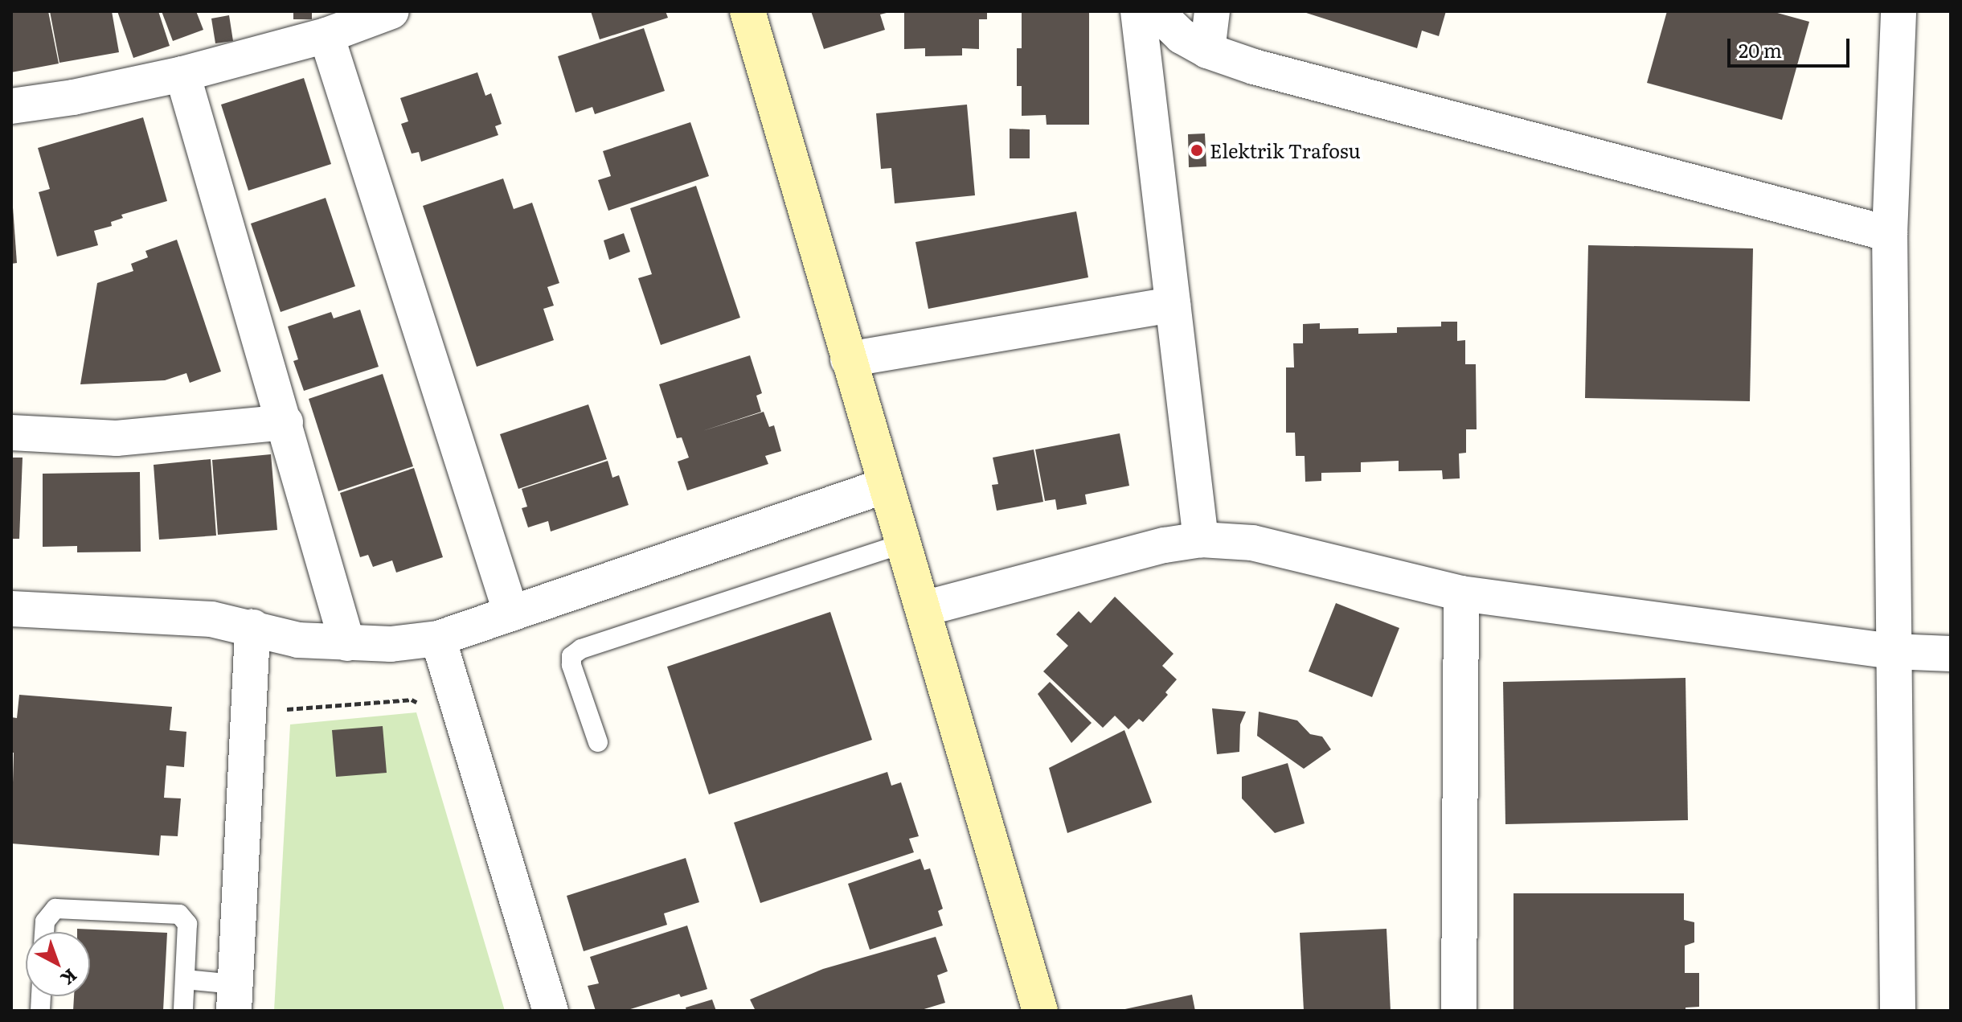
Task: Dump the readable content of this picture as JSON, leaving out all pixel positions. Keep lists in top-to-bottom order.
{
  "places": ["Elektrik Trafosu"],
  "scale_bar": "20 m",
  "north": "bottom right"
}
